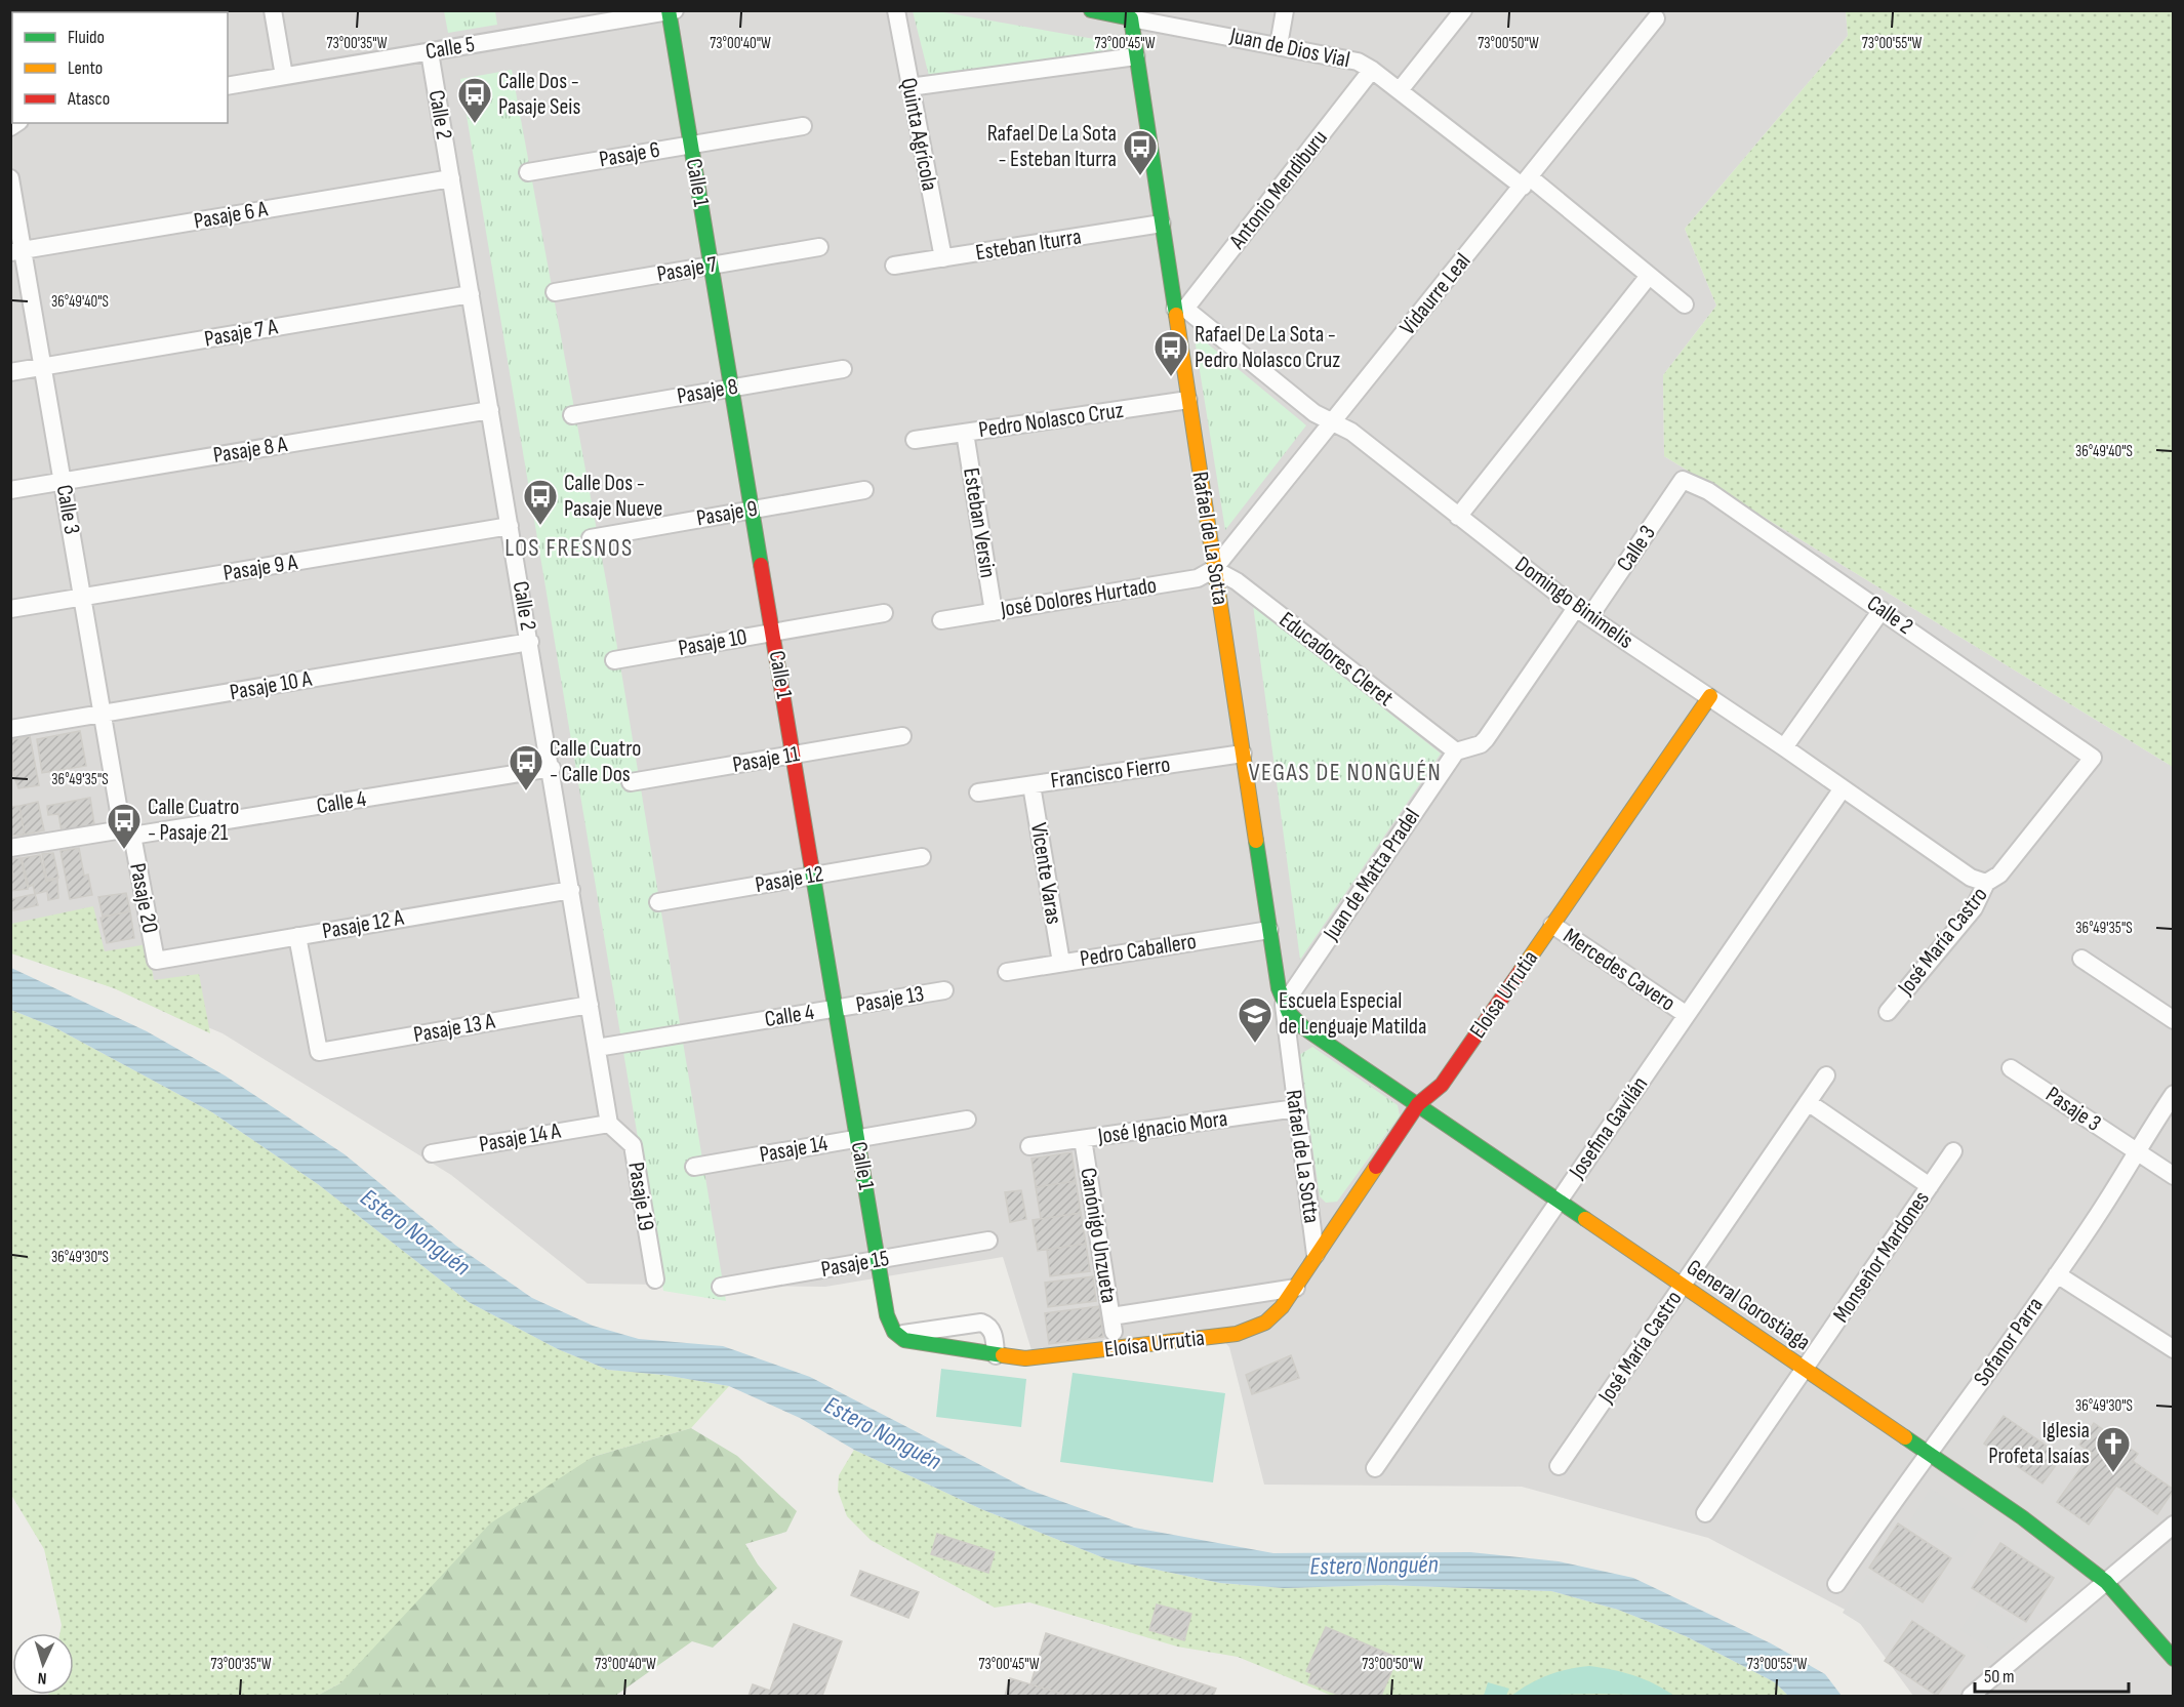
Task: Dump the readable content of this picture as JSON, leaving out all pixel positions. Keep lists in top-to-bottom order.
{
  "streets": {
    "street": [
      "Calle 5",
      "Juan de Dios Vial",
      "Calle 2",
      "Quinta Agrícola",
      "Pasaje 6",
      "Calle 1",
      "Antonio Mendiburu",
      "Pasaje 6 A",
      "Esteban Iturra",
      "Pasaje 7",
      "Vidaurre Leal",
      "Pasaje 7 A",
      "Pasaje 8",
      "Pedro Nolasco Cruz",
      "Pasaje 8 A",
      "Calle 3",
      "Pasaje 9",
      "Esteban Versin",
      "Rafael de La Sotta",
      "Pasaje 9 A",
      "José Dolores Hurtado",
      "Domingo Binimelis",
      "Pasaje 10",
      "Educadores Cleret",
      "Pasaje 10 A",
      "Pasaje 11",
      "Francisco Fierro",
      "Calle 4",
      "Vicente Varas",
      "Juan de Matta Pradel",
      "Pasaje 12",
      "Pasaje 20",
      "Pasaje 12 A",
      "José María Castro",
      "Pedro Caballero",
      "Mercedes Cavero",
      "Eloísa Urrutia",
      "Pasaje 13",
      "Pasaje 13 A",
      "Pasaje 3",
      "José Ignacio Mora",
      "Josefina Gavilán",
      "Pasaje 14 A",
      "Pasaje 14",
      "Pasaje 19",
      "Canónigo Unzueta",
      "Monseñor Mardones",
      "Pasaje 15",
      "General Gorostiaga",
      "Sofanor Parra"
    ]
  },
  "crossings": [
    ["Calle 5", "Calle 2"],
    ["Calle 5", "Calle 1"],
    ["Juan de Dios Vial", "Antonio Mendiburu"],
    ["Juan de Dios Vial", "Vidaurre Leal"],
    ["Juan de Dios Vial", "Rafael de La Sotta"],
    ["Calle 2", "Pasaje 6 A"],
    ["Calle 2", "Pasaje 7 A"],
    ["Calle 2", "Pasaje 8 A"],
    ["Calle 2", "Calle 3"],
    ["Calle 2", "Pasaje 9 A"],
    ["Calle 2", "Pasaje 10 A"],
    ["Calle 2", "Calle 4"],
    ["Calle 2", "Pasaje 12 A"],
    ["Calle 2", "José María Castro"],
    ["Calle 2", "Pasaje 13 A"],
    ["Calle 2", "Pasaje 14 A"],
    ["Calle 2", "Pasaje 19"],
    ["Quinta Agrícola", "Esteban Iturra"],
    ["Pasaje 6", "Calle 1"],
    ["Calle 1", "Pasaje 7"],
    ["Calle 1", "Pasaje 8"],
    ["Calle 1", "Pasaje 9"],
    ["Calle 1", "Pasaje 10"],
    ["Calle 1", "Pasaje 11"],
    ["Calle 1", "Calle 4"],
    ["Calle 1", "Pasaje 12"],
    ["Calle 1", "Pasaje 13"],
    ["Calle 1", "Pasaje 14"],
    ["Calle 1", "Pasaje 15"],
    ["Antonio Mendiburu", "Rafael de La Sotta"],
    ["Antonio Mendiburu", "Domingo Binimelis"],
    ["Pasaje 6 A", "Calle 3"],
    ["Esteban Iturra", "Rafael de La Sotta"],
    ["Vidaurre Leal", "Rafael de La Sotta"],
    ["Vidaurre Leal", "José Dolores Hurtado"],
    ["Vidaurre Leal", "Domingo Binimelis"],
    ["Vidaurre Leal", "Educadores Cleret"],
    ["Pasaje 7 A", "Calle 3"],
    ["Pedro Nolasco Cruz", "Esteban Versin"],
    ["Pedro Nolasco Cruz", "Rafael de La Sotta"],
    ["Pasaje 8 A", "Calle 3"],
    ["Calle 3", "Pasaje 9 A"],
    ["Calle 3", "Domingo Binimelis"],
    ["Calle 3", "Pasaje 10 A"],
    ["Calle 3", "Calle 4"],
    ["Calle 3", "Pasaje 20"],
    ["Esteban Versin", "José Dolores Hurtado"],
    ["Rafael de La Sotta", "José Dolores Hurtado"],
    ["Rafael de La Sotta", "Domingo Binimelis"],
    ["Rafael de La Sotta", "Educadores Cleret"],
    ["Rafael de La Sotta", "Francisco Fierro"],
    ["Rafael de La Sotta", "Juan de Matta Pradel"],
    ["Rafael de La Sotta", "Pedro Caballero"],
    ["Rafael de La Sotta", "Eloísa Urrutia"],
    ["Rafael de La Sotta", "José Ignacio Mora"],
    ["Rafael de La Sotta", "General Gorostiaga"],
    ["José Dolores Hurtado", "Educadores Cleret"],
    ["Domingo Binimelis", "José María Castro"],
    ["Domingo Binimelis", "Eloísa Urrutia"],
    ["Domingo Binimelis", "Josefina Gavilán"],
    ["Educadores Cleret", "Juan de Matta Pradel"],
    ["Francisco Fierro", "Vicente Varas"],
    ["Calle 4", "Pasaje 20"],
    ["Calle 4", "Pasaje 13"],
    ["Vicente Varas", "Pedro Caballero"],
    ["Juan de Matta Pradel", "General Gorostiaga"],
    ["Pasaje 20", "Pasaje 12 A"],
    ["Pasaje 12 A", "Pasaje 13 A"],
    ["José María Castro", "General Gorostiaga"],
    ["Mercedes Cavero", "Eloísa Urrutia"],
    ["Mercedes Cavero", "Josefina Gavilán"],
    ["Eloísa Urrutia", "Canónigo Unzueta"],
    ["Eloísa Urrutia", "General Gorostiaga"],
    ["Pasaje 3", "Sofanor Parra"],
    ["José Ignacio Mora", "Canónigo Unzueta"],
    ["Josefina Gavilán", "General Gorostiaga"],
    ["Pasaje 14 A", "Pasaje 19"],
    ["Monseñor Mardones", "General Gorostiaga"],
    ["General Gorostiaga", "Sofanor Parra"]
  ],
  "districts": ["LOS FRESNOS", "VEGAS DE NONGUÉN"],
  "water": ["Estero Nonguén"],
  "places": {
    "bus stop": [
      "Calle Dos - Pasaje Seis",
      "Rafael De La Sota - Esteban Iturra",
      "Rafael De La Sota - Pedro Nolasco Cruz",
      "Calle Dos - Pasaje Nueve",
      "Calle Cuatro - Calle Dos",
      "Calle Cuatro - Pasaje 21"
    ],
    "school or university": ["Escuela Especial de Lenguaje Matilda"],
    "church": ["Iglesia Profeta Isaías"]
  },
  "legend": ["Fluido", "Lento", "Atasco"],
  "scale_bar": "50 m",
  "north": "bottom",
  "coordinates": [
    "73°00'35\"W",
    "73°00'40\"W",
    "73°00'45\"W",
    "73°00'50\"W",
    "73°00'55\"W",
    "36°49'40\"S",
    "36°49'35\"S",
    "36°49'30\"S"
  ]
}
